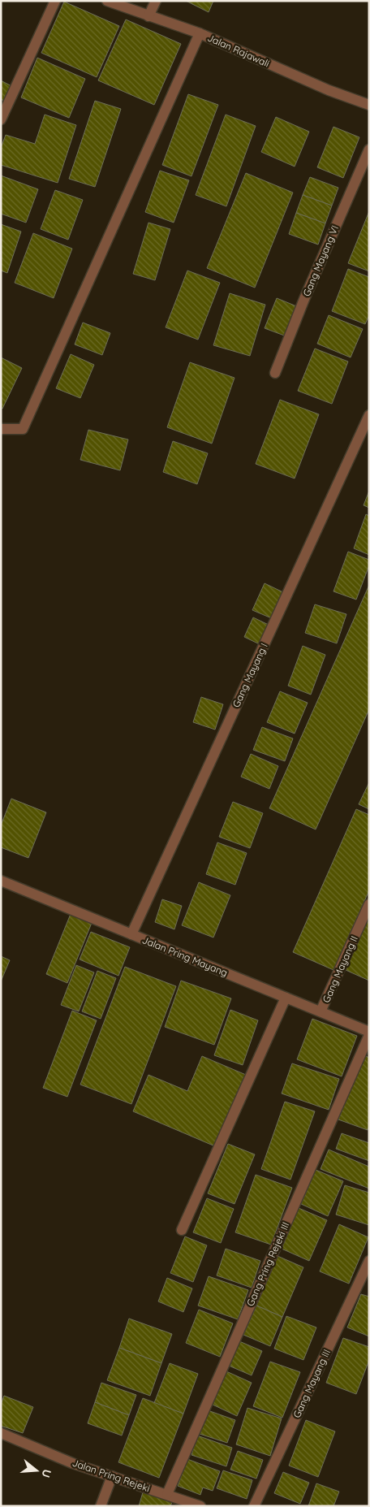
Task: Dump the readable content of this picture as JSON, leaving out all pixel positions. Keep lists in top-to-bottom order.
{
  "streets": {
    "street": [
      "Jalan Rajawali",
      "Gang Mayang VI",
      "Gang Mayang I",
      "Jalan Pring Mayang",
      "Gang Mayang II",
      "Gang Pring Rejeki III",
      "Gang Mayang III",
      "Jalan Pring Rejeki"
    ]
  },
  "crossings": [
    ["Gang Mayang I", "Jalan Pring Mayang"],
    ["Jalan Pring Mayang", "Gang Mayang II"],
    ["Jalan Pring Mayang", "Gang Pring Rejeki III"],
    ["Gang Pring Rejeki III", "Jalan Pring Rejeki"]
  ],
  "north": "right"
}
